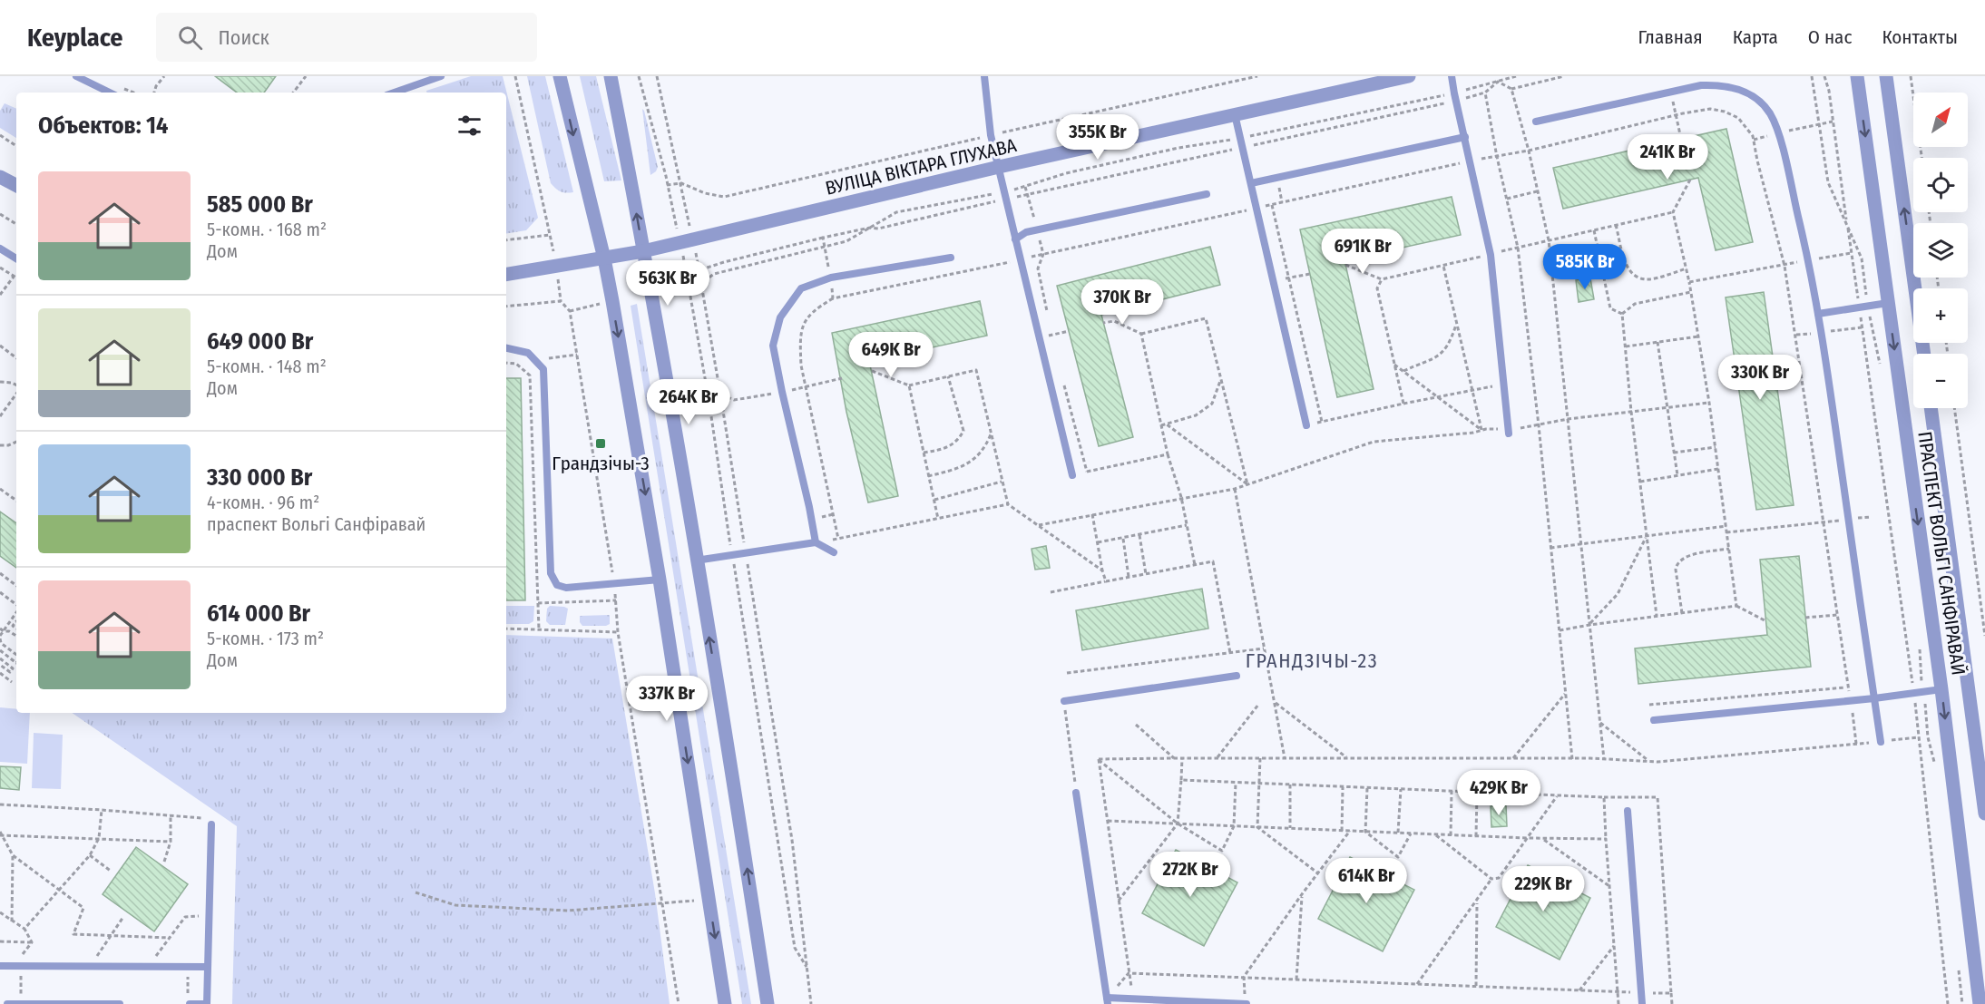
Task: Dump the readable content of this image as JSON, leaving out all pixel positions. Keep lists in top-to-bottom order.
{
  "streets": {
    "street": ["ВУЛІЦА ВІКТАРА ГЛУХАВА", "ПРАСПЕКТ ВОЛЬГІ САНФІРАВАЙ"]
  },
  "districts": ["ГРАНДЗІЧЫ-23"],
  "places": {
    "transit": ["Грандзічы-3"]
  },
  "north": "top right",
  "page": {
    "header": "Keyplace",
    "search": "Поиск",
    "nav": [
      "Главная",
      "Карта",
      "О нас",
      "Контакты"
    ],
    "map_buttons": ["+", "−"],
    "heading": "Объектов: 14",
    "price": [
      "355K Br",
      "241K Br",
      "691K Br",
      "585K Br",
      "563K Br",
      "370K Br",
      "649K Br",
      "330K Br",
      "264K Br",
      "337K Br",
      "429K Br",
      "272K Br",
      "614K Br",
      "229K Br"
    ],
    "list": [
      {
        "name": "585 000 Br",
        "note": "5-комн. · 168 m² · Дом"
      },
      {
        "name": "649 000 Br",
        "note": "5-комн. · 148 m² · Дом"
      },
      {
        "name": "330 000 Br",
        "note": "4-комн. · 96 m² · праспект Вольгі Санфіравай"
      },
      {
        "name": "614 000 Br",
        "note": "5-комн. · 173 m² · Дом"
      }
    ]
  }
}
